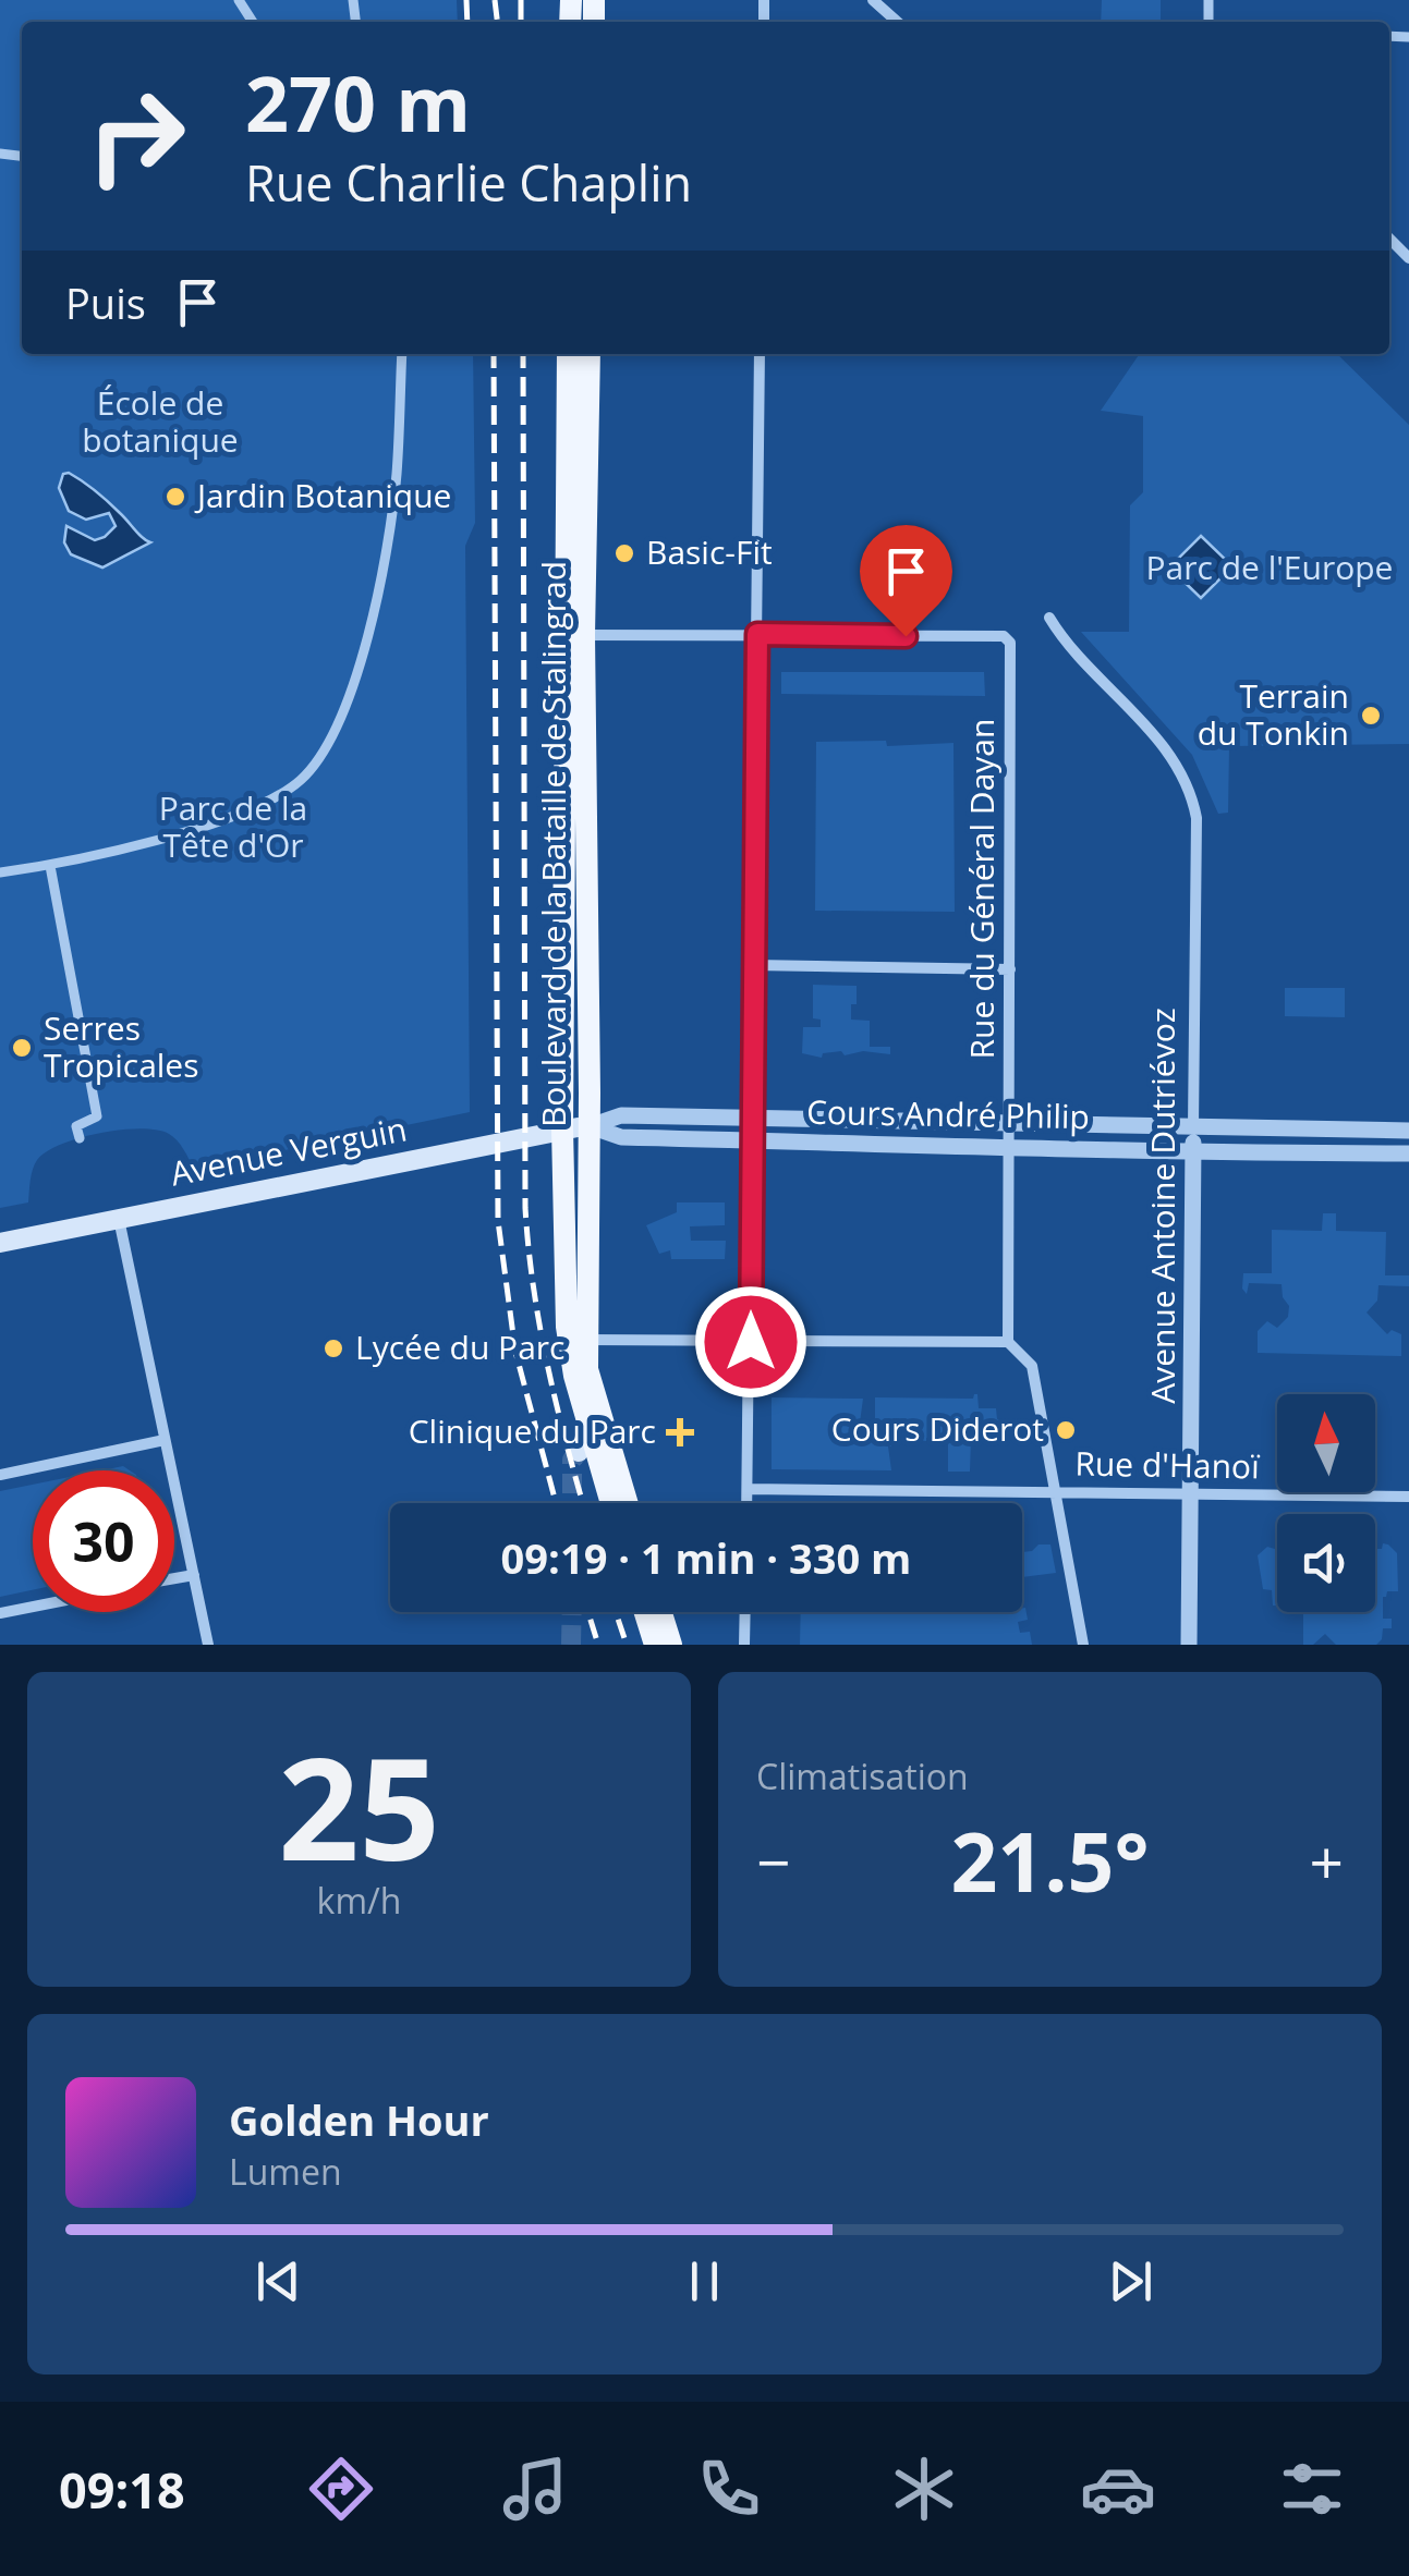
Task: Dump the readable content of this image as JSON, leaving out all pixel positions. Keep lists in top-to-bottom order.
{
  "streets": {
    "main road": ["Boulevard de la Bataille de Stalingrad", "Avenue Verguin"],
    "street": [
      "Rue du Général Dayan",
      "Cours André Philip",
      "Avenue Antoine Dutriévoz",
      "Rue d'Hanoï"
    ]
  },
  "crossings": [
    ["Boulevard de la Bataille de Stalingrad", "Cours André Philip"],
    ["Boulevard de la Bataille de Stalingrad", "Avenue Verguin"],
    ["Rue du Général Dayan", "Cours André Philip"],
    ["Cours André Philip", "Avenue Verguin"],
    ["Cours André Philip", "Avenue Antoine Dutriévoz"],
    ["Avenue Antoine Dutriévoz", "Rue d'Hanoï"]
  ],
  "parks": ["École de botanique", "Parc de l'Europe", "Parc de la Tête d'Or"],
  "places": {
    "other": [
      "Jardin Botanique",
      "Basic-Fit",
      "Terrain du Tonkin",
      "Serres Tropicales",
      "Lycée du Parc",
      "Cours Diderot"
    ],
    "health": ["Clinique du Parc"]
  },
  "north": "top",
  "page": {
    "turn": ["270 m", "Rue Charlie Chaplin"],
    "then": "Puis",
    "limit": "30",
    "trip": "09:19 · 1 min · 330 m",
    "tile": [
      ["25", "km/h"],
      "Climatisation"
    ],
    "heat": ["−", "21.5°", "+"],
    "song": ["Golden Hour", "Lumen"],
    "tabs": "09:18"
  }
}
